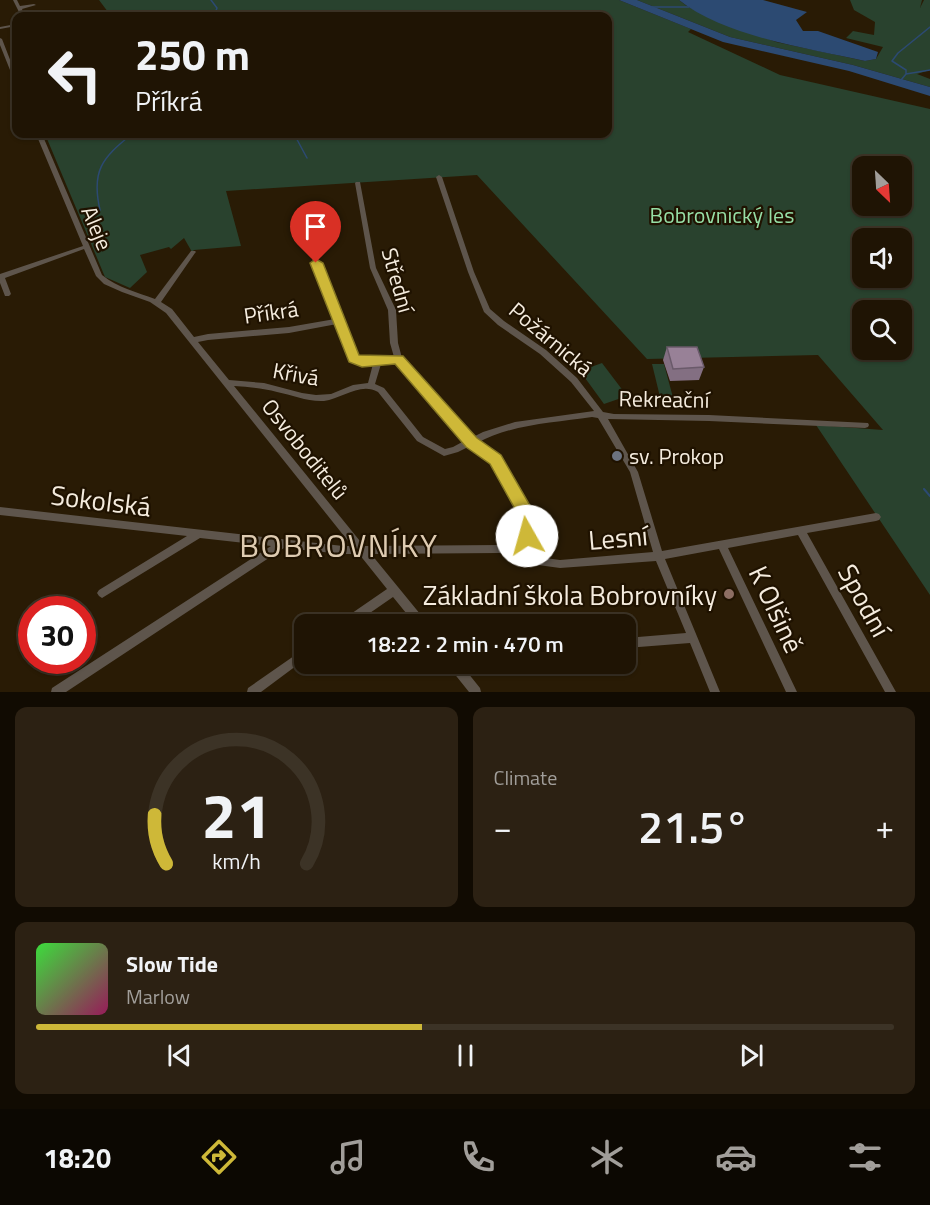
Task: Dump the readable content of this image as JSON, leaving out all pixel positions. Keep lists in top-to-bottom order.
{
  "streets": {
    "street": [
      "Aleje",
      "Střední",
      "Příkrá",
      "Požárnická",
      "Křivá",
      "Rekreační",
      "Osvoboditelů",
      "Sokolská",
      "Lesní",
      "Spodní",
      "K Olšině"
    ]
  },
  "crossings": [
    ["Aleje", "Osvoboditelů"],
    ["Příkrá", "Osvoboditelů"],
    ["Požárnická", "Rekreační"],
    ["Požárnická", "Lesní"],
    ["Křivá", "Rekreační"],
    ["Křivá", "Osvoboditelů"],
    ["Osvoboditelů", "Sokolská"],
    ["Osvoboditelů", "Lesní"],
    ["Sokolská", "Lesní"],
    ["Lesní", "Spodní"],
    ["Lesní", "K Olšině"]
  ],
  "districts": ["BOBROVNÍKY"],
  "parks": ["Bobrovnický les"],
  "places": ["sv. Prokop", "Základní škola Bobrovníky"],
  "north": "bottom right",
  "page": {
    "turn": ["250 m", "Příkrá"],
    "limit": "30",
    "trip": "18:22 · 2 min · 470 m",
    "tile": "Climate",
    "heat": ["−", "21.5°", "+"],
    "song": ["Slow Tide", "Marlow"],
    "tabs": "18:20",
    "gauge": ["21", "km/h"]
  }
}
